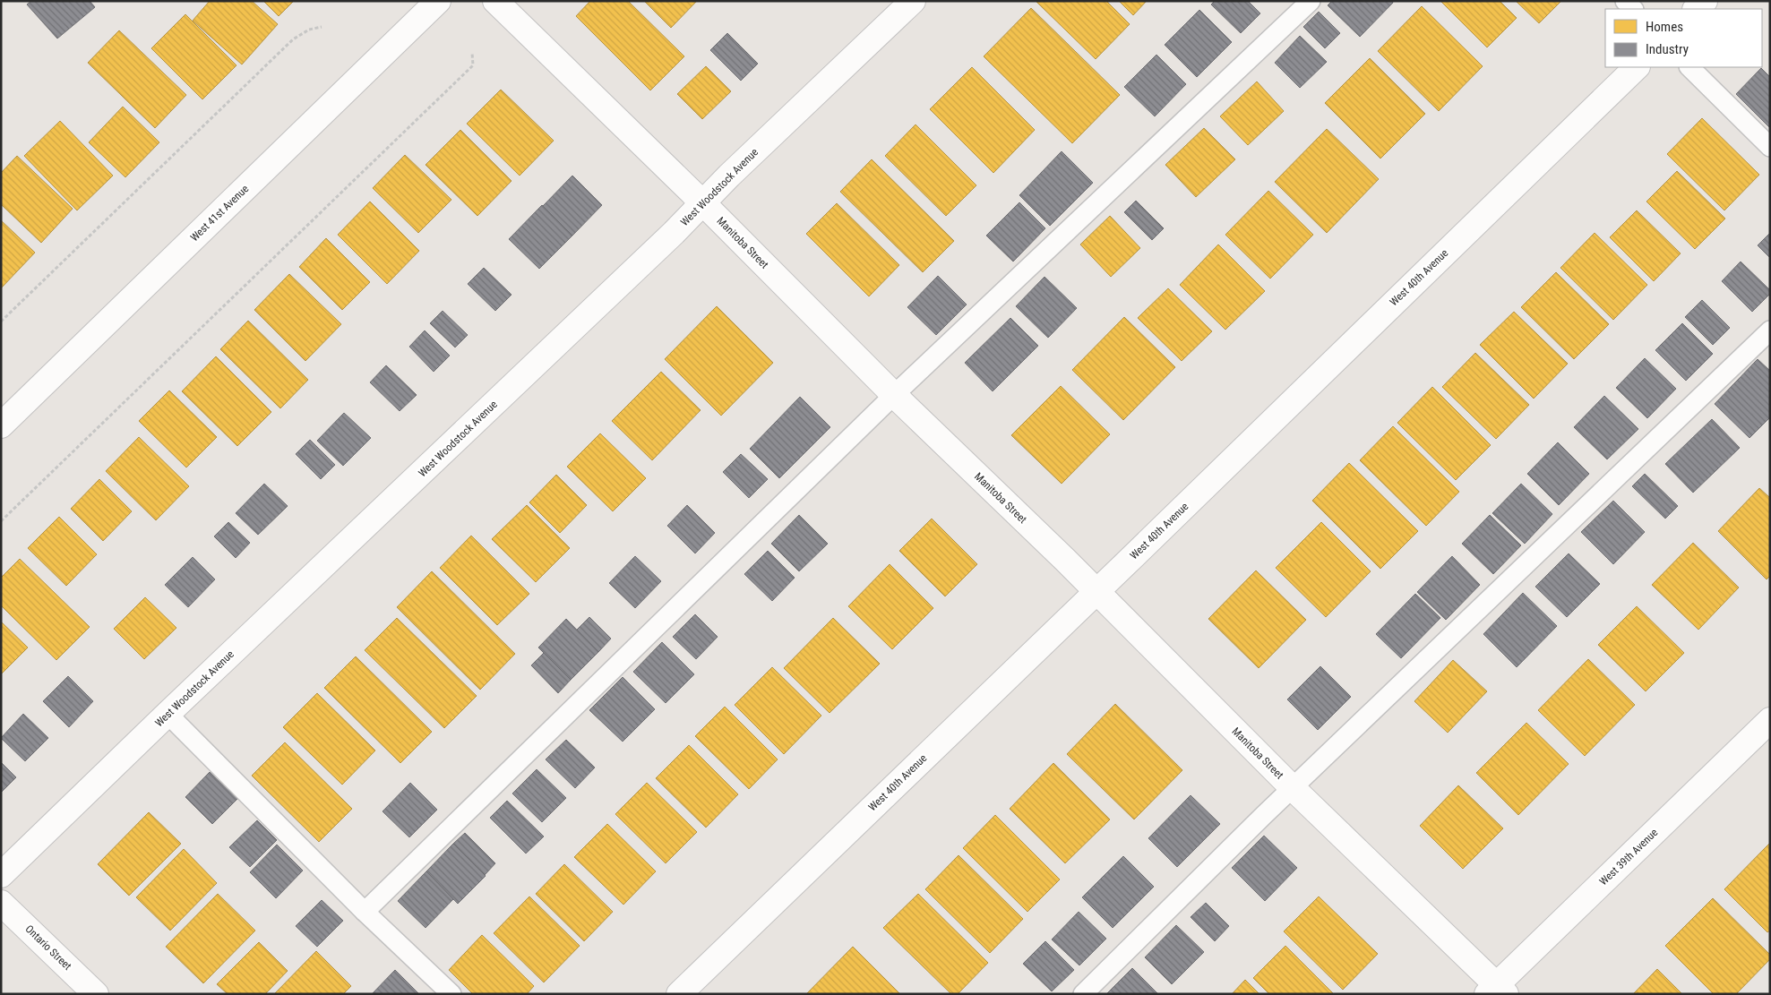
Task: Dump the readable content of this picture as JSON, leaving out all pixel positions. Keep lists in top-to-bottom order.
{
  "streets": {
    "street": [
      "West Woodstock Avenue",
      "West 41st Avenue",
      "Manitoba Street",
      "West 40th Avenue",
      "West 39th Avenue",
      "Ontario Street"
    ]
  },
  "crossings": [
    ["West Woodstock Avenue", "Manitoba Street"],
    ["Manitoba Street", "West 40th Avenue"],
    ["Manitoba Street", "West 39th Avenue"]
  ],
  "legend": ["Homes", "Industry"]
}
